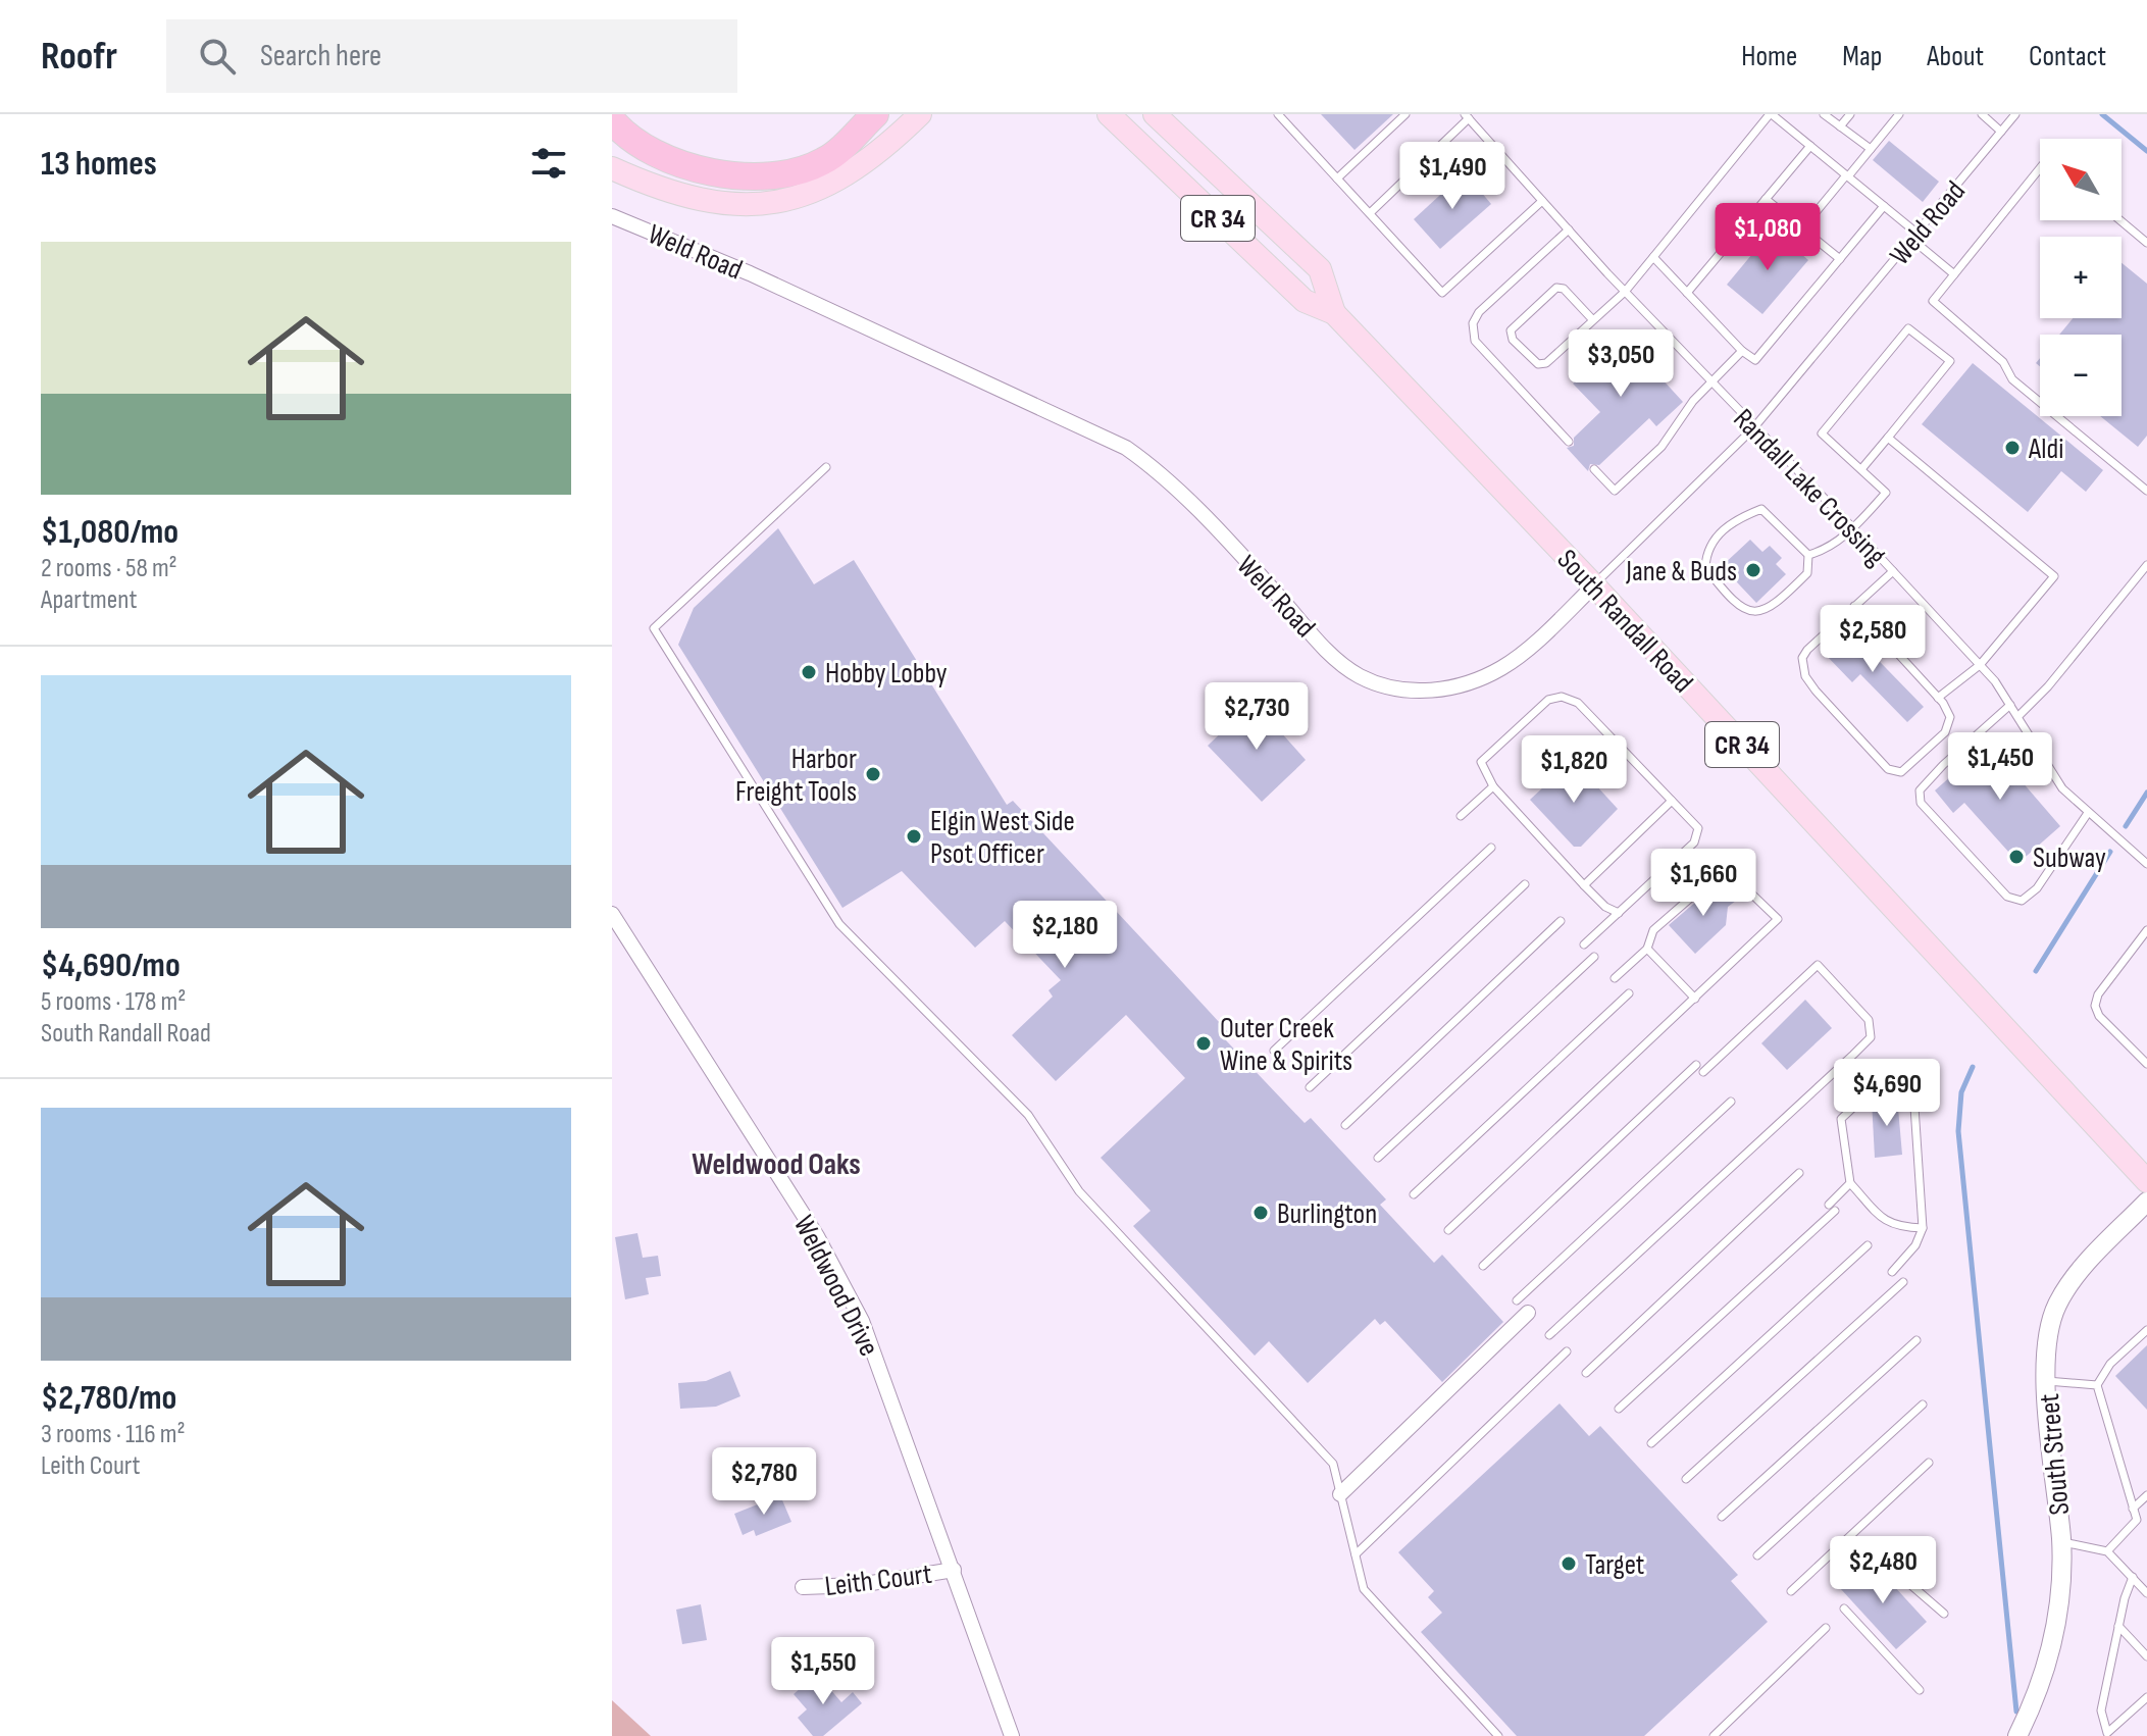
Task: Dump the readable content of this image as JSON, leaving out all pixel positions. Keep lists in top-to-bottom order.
{
  "streets": {
    "main road": ["CR 34", "South Randall Road"],
    "street": [
      "Weld Road",
      "Weldwood Drive",
      "South Street",
      "Leith Court"
    ],
    "lane": ["Randall Lake Crossing"]
  },
  "crossings": [
    ["Weld Road", "Randall Lake Crossing"],
    ["Weld Road", "South Randall Road"],
    ["Weldwood Drive", "Leith Court"]
  ],
  "districts": ["Weldwood Oaks"],
  "places": [
    "Aldi",
    "Jane & Buds",
    "Hobby Lobby",
    "Harbor Freight Tools",
    "Elgin West Side Psot Officer",
    "Subway",
    "Outer Creek Wine & Spirits",
    "Burlington",
    "Target"
  ],
  "north": "top left",
  "page": {
    "header": "Roofr",
    "search": "Search here",
    "nav": [
      "Home",
      "Map",
      "About",
      "Contact"
    ],
    "heading": "13 homes",
    "map_buttons": ["+", "−"],
    "price": [
      "$1,490",
      "$1,080",
      "$3,050",
      "$2,580",
      "$2,730",
      "$1,450",
      "$1,820",
      "$1,660",
      "$2,180",
      "$4,690",
      "$2,780",
      "$2,480",
      "$1,550"
    ],
    "list": [
      {
        "name": "$1,080/mo",
        "note": "2 rooms · 58 m² · Apartment"
      },
      {
        "name": "$4,690/mo",
        "note": "5 rooms · 178 m² · South Randall Road"
      },
      {
        "name": "$2,780/mo",
        "note": "3 rooms · 116 m² · Leith Court"
      }
    ]
  }
}
